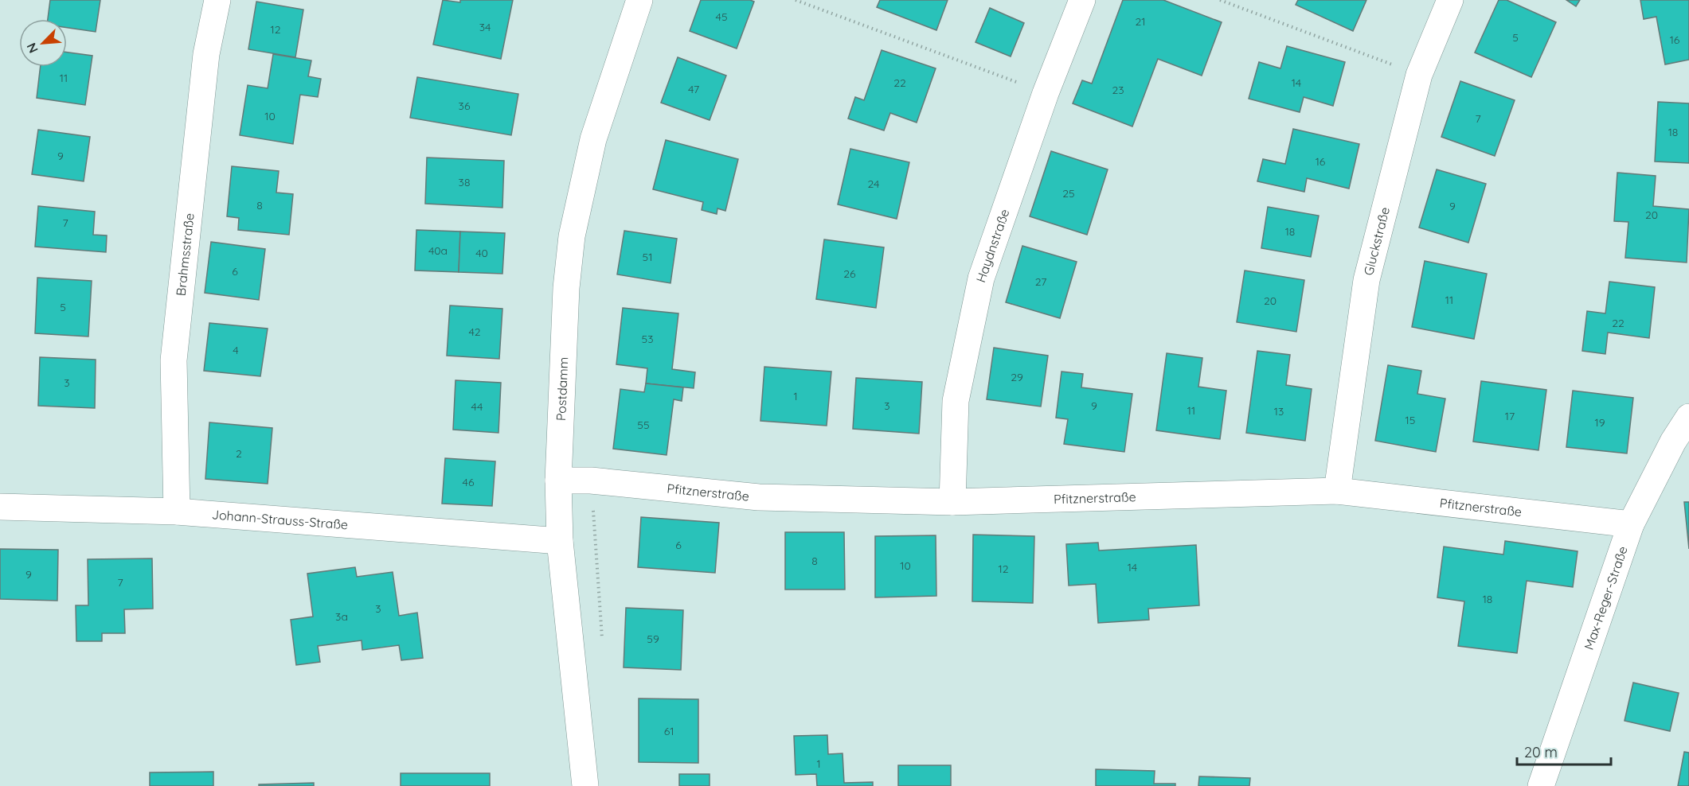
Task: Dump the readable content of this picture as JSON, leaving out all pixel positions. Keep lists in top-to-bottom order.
{
  "streets": {
    "street": [
      "Gluckstraße",
      "Haydnstraße",
      "Brahmsstraße",
      "Postdamm",
      "Pfitznerstraße",
      "Johann-Strauss-Straße",
      "Max-Reger-Straße"
    ]
  },
  "crossings": [
    ["Gluckstraße", "Pfitznerstraße"],
    ["Haydnstraße", "Pfitznerstraße"],
    ["Brahmsstraße", "Johann-Strauss-Straße"],
    ["Postdamm", "Pfitznerstraße"],
    ["Postdamm", "Johann-Strauss-Straße"],
    ["Pfitznerstraße", "Max-Reger-Straße"]
  ],
  "house_numbers": [
    "45",
    "21",
    "34",
    "12",
    "5",
    "16",
    "11",
    "22",
    "14",
    "47",
    "23",
    "36",
    "10",
    "7",
    "18",
    "9",
    "16",
    "38",
    "24",
    "25",
    "8",
    "9",
    "20",
    "7",
    "18",
    "40a",
    "40",
    "51",
    "6",
    "26",
    "27",
    "11",
    "20",
    "5",
    "22",
    "42",
    "53",
    "4",
    "29",
    "3",
    "1",
    "3",
    "9",
    "44",
    "11",
    "13",
    "17",
    "15",
    "19",
    "55",
    "2",
    "46",
    "6",
    "8",
    "10",
    "14",
    "12",
    "9",
    "7",
    "18",
    "3",
    "3a",
    "59",
    "61",
    "1"
  ],
  "scale_bar": "20 m",
  "north": "bottom left"
}
